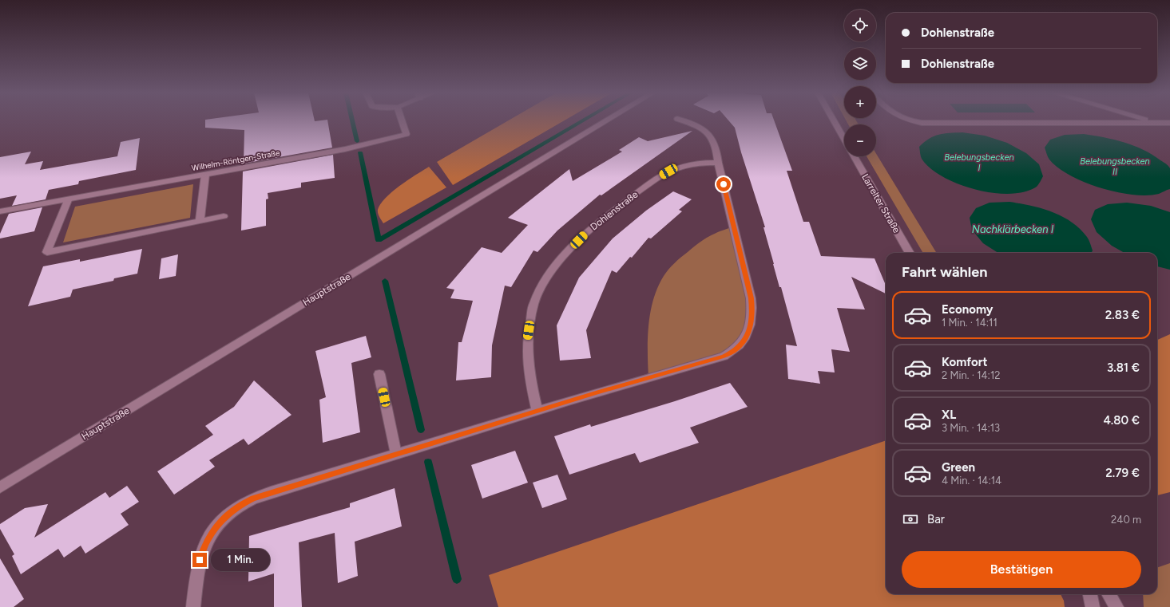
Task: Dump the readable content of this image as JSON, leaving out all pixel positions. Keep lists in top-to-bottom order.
{
  "streets": {
    "street": [
      "Wilhelm-Röntgen-Straße",
      "Larrelter Straße",
      "Dohlenstraße",
      "Hauptstraße"
    ]
  },
  "water": ["Belebungsbecken I", "Belebungsbecken II", "Nachklärbecken I"],
  "page": {
    "map_buttons": ["+", "−"],
    "banner": ["Dohlenstraße", "Dohlenstraße"],
    "heading": "Fahrt wählen",
    "list": [
      {
        "name": "Economy",
        "note": "1 Min. · 14:11",
        "value": "2.83 €"
      },
      {
        "name": "Komfort",
        "note": "2 Min. · 14:12",
        "value": "3.81 €"
      },
      {
        "name": "XL",
        "note": "3 Min. · 14:13",
        "value": "4.80 €"
      },
      {
        "name": "Green",
        "note": "4 Min. · 14:14",
        "value": "2.79 €"
      }
    ],
    "pay": ["Bar", "240 m"],
    "buttons": "Bestätigen",
    "bubble": "1 Min."
  }
}
